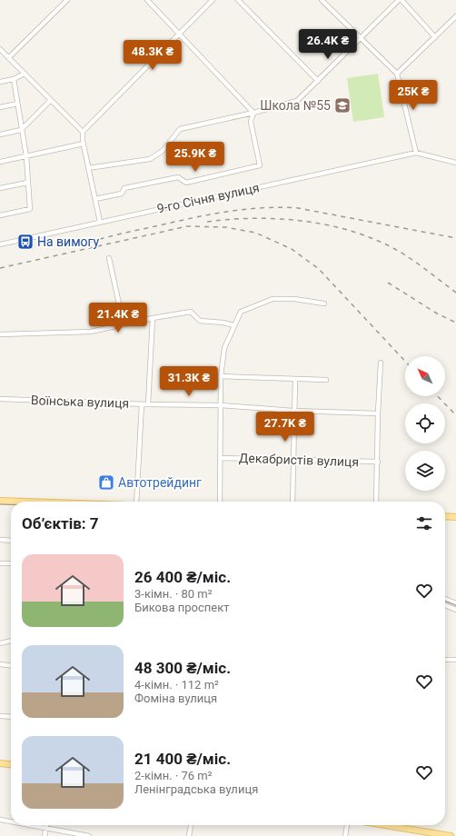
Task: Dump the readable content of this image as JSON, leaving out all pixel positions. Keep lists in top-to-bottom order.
{
  "streets": {
    "street": ["9-го Січня вулиця", "Воїнська вулиця", "Декабристів вулиця"]
  },
  "places": {
    "school or university": ["Школа №55"],
    "bus stop": ["На вимогу"],
    "shop": ["Автотрейдинг"]
  },
  "north": "top left",
  "page": {
    "price": [
      "26.4K ₴",
      "48.3K ₴",
      "25K ₴",
      "25.9K ₴",
      "21.4K ₴",
      "31.3K ₴",
      "27.7K ₴"
    ],
    "heading": "Об’єктів: 7",
    "list": [
      {
        "name": "26 400 ₴/міс.",
        "note": "3-кімн. · 80 m² · Бикова проспект"
      },
      {
        "name": "48 300 ₴/міс.",
        "note": "4-кімн. · 112 m² · Фоміна вулиця"
      },
      {
        "name": "21 400 ₴/міс.",
        "note": "2-кімн. · 76 m² · Ленінградська вулиця"
      }
    ]
  }
}
